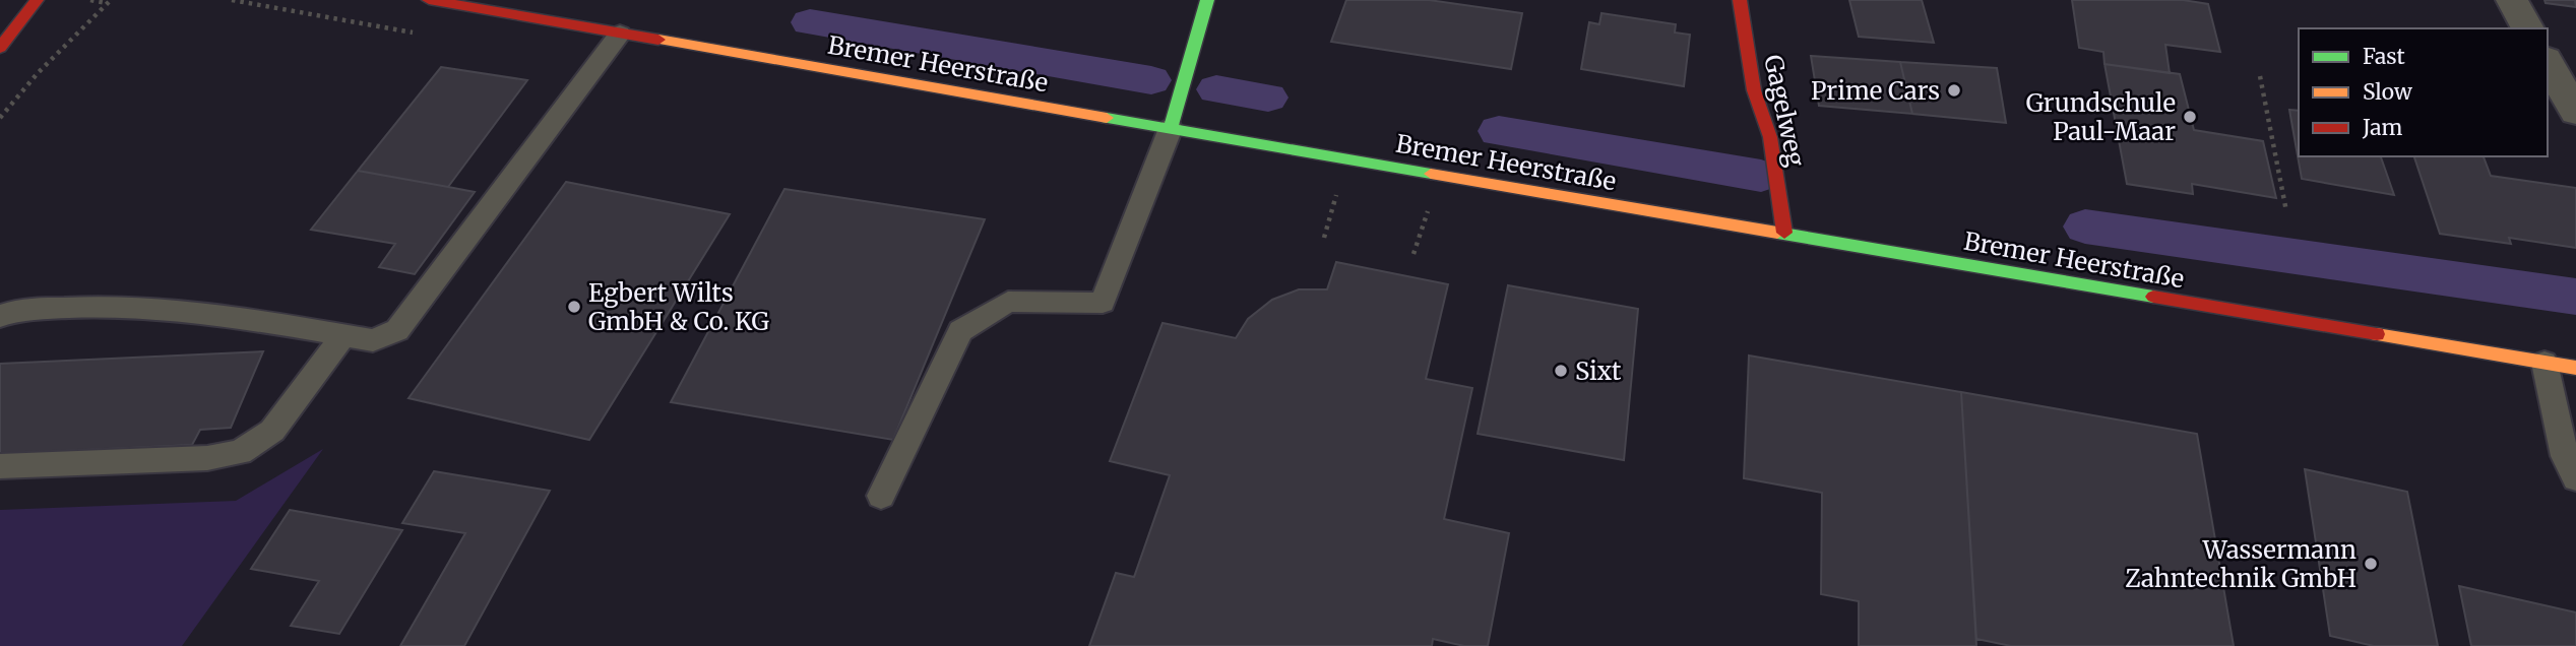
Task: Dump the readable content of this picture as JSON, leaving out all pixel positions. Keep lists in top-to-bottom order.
{
  "streets": {
    "street": ["Bremer Heerstraße", "Gagelweg"]
  },
  "crossings": [
    ["Bremer Heerstraße", "Gagelweg"]
  ],
  "places": [
    "Prime Cars",
    "Grundschule Paul-Maar",
    "Egbert Wilts GmbH & Co. KG",
    "Sixt",
    "Wassermann Zahntechnik GmbH"
  ],
  "legend": ["Fast", "Slow", "Jam"]
}
